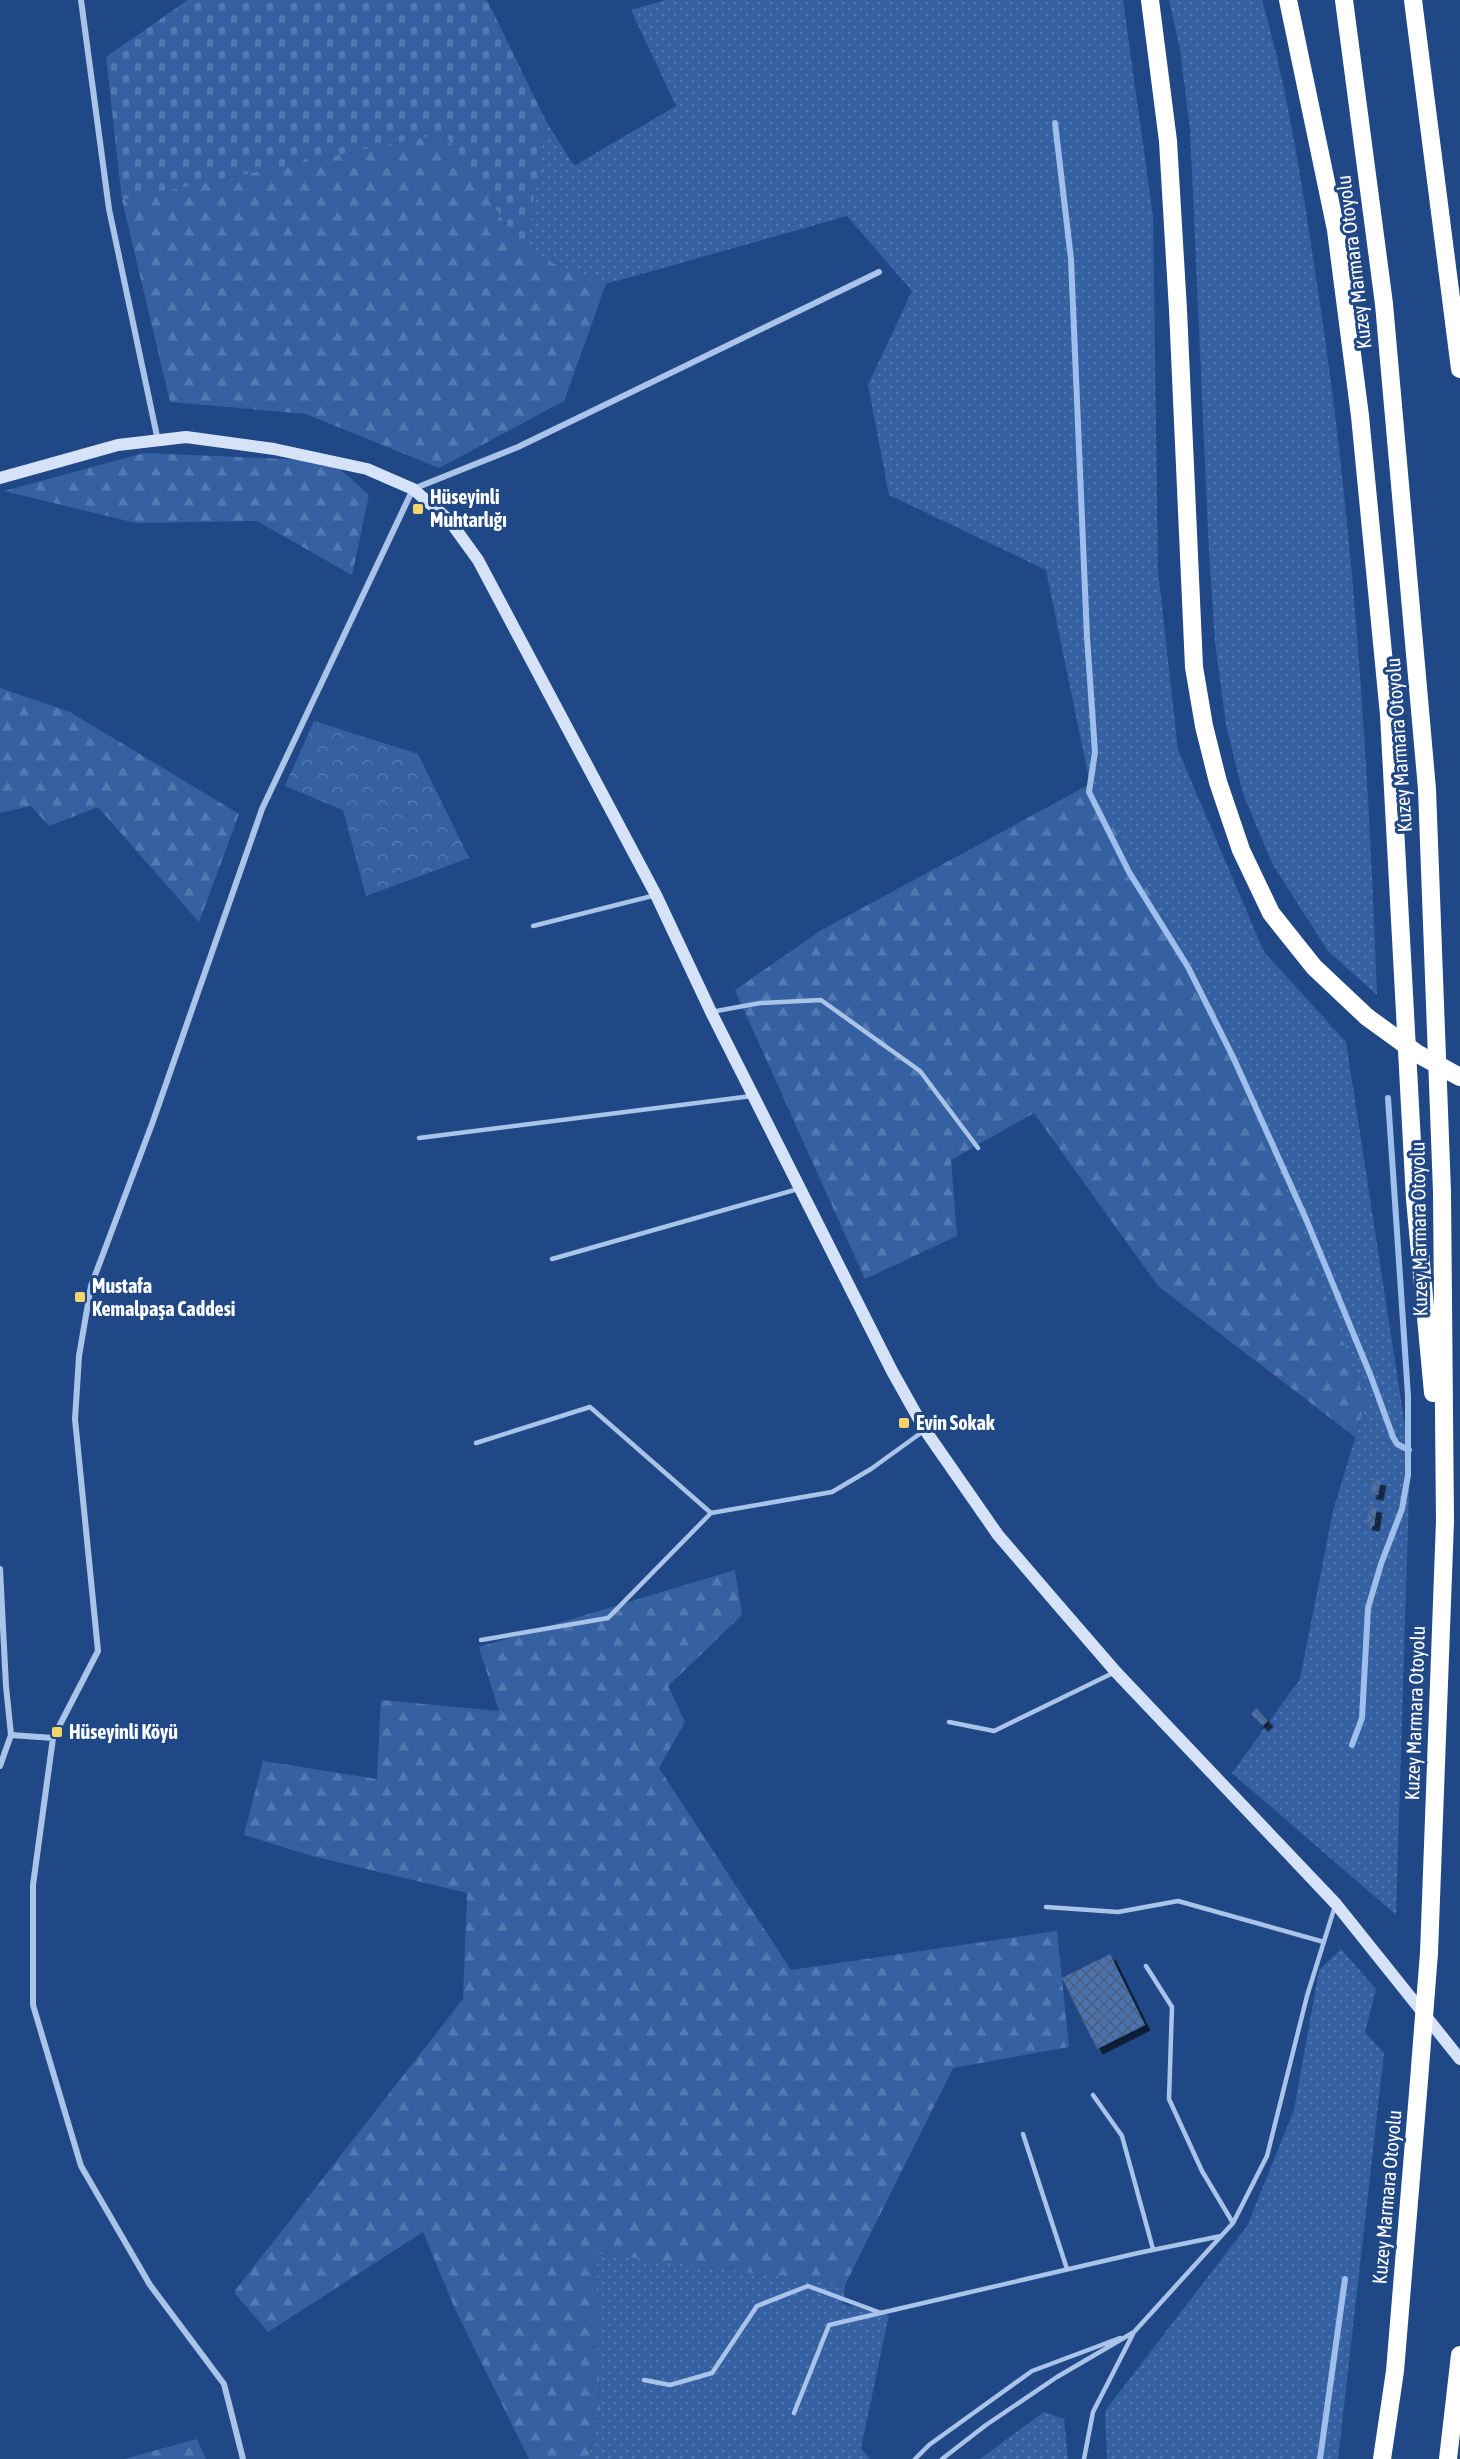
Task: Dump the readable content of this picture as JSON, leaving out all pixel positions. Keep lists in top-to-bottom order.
{
  "streets": {
    "highway": ["Kuzey Marmara Otoyolu"]
  },
  "places": {
    "transit": [
      "Hüseyinli Muhtarlığı",
      "Mustafa Kemalpaşa Caddesi",
      "Evin Sokak",
      "Hüseyinli Köyü"
    ]
  }
}
